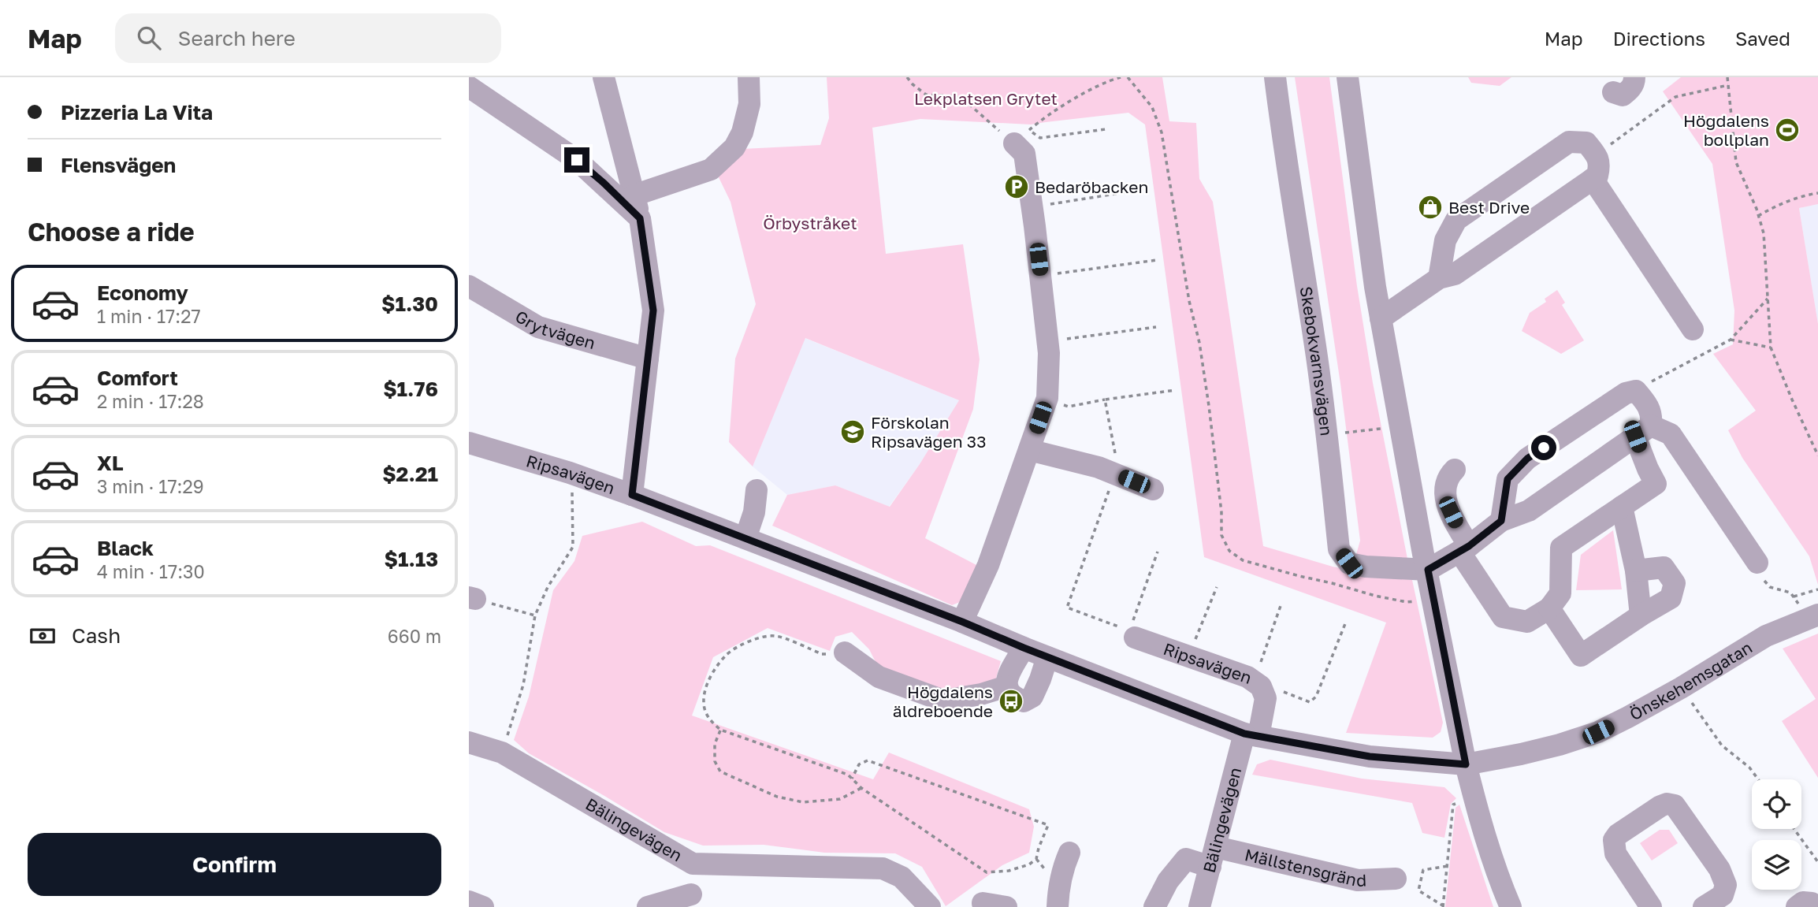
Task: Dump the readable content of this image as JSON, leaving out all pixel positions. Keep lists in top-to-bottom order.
{
  "streets": {
    "street": [
      "Grytvägen",
      "Skebokvarnsvägen",
      "Ripsavägen",
      "Önskehemsgatan",
      "Bälingevägen",
      "Mällstensgränd"
    ]
  },
  "crossings": [
    ["Ripsavägen", "Önskehemsgatan"],
    ["Ripsavägen", "Bälingevägen"],
    ["Bälingevägen", "Mällstensgränd"]
  ],
  "parks": ["Lekplatsen Grytet", "Örbystråket"],
  "places": {
    "sports": ["Högdalens bollplan"],
    "parking": ["Bedaröbacken"],
    "shop": ["Best Drive"],
    "school or university": ["Förskolan Ripsavägen 33"],
    "bus stop": ["Högdalens äldreboende"]
  },
  "page": {
    "header": "Map",
    "search": "Search here",
    "nav": ["Map", "Directions", "Saved"],
    "banner": ["Pizzeria La Vita", "Flensvägen"],
    "heading": "Choose a ride",
    "list": [
      {
        "name": "Economy",
        "note": "1 min · 17:27",
        "value": "$1.30"
      },
      {
        "name": "Comfort",
        "note": "2 min · 17:28",
        "value": "$1.76"
      },
      {
        "name": "XL",
        "note": "3 min · 17:29",
        "value": "$2.21"
      },
      {
        "name": "Black",
        "note": "4 min · 17:30",
        "value": "$1.13"
      }
    ],
    "pay": ["Cash", "660 m"],
    "buttons": "Confirm"
  }
}
